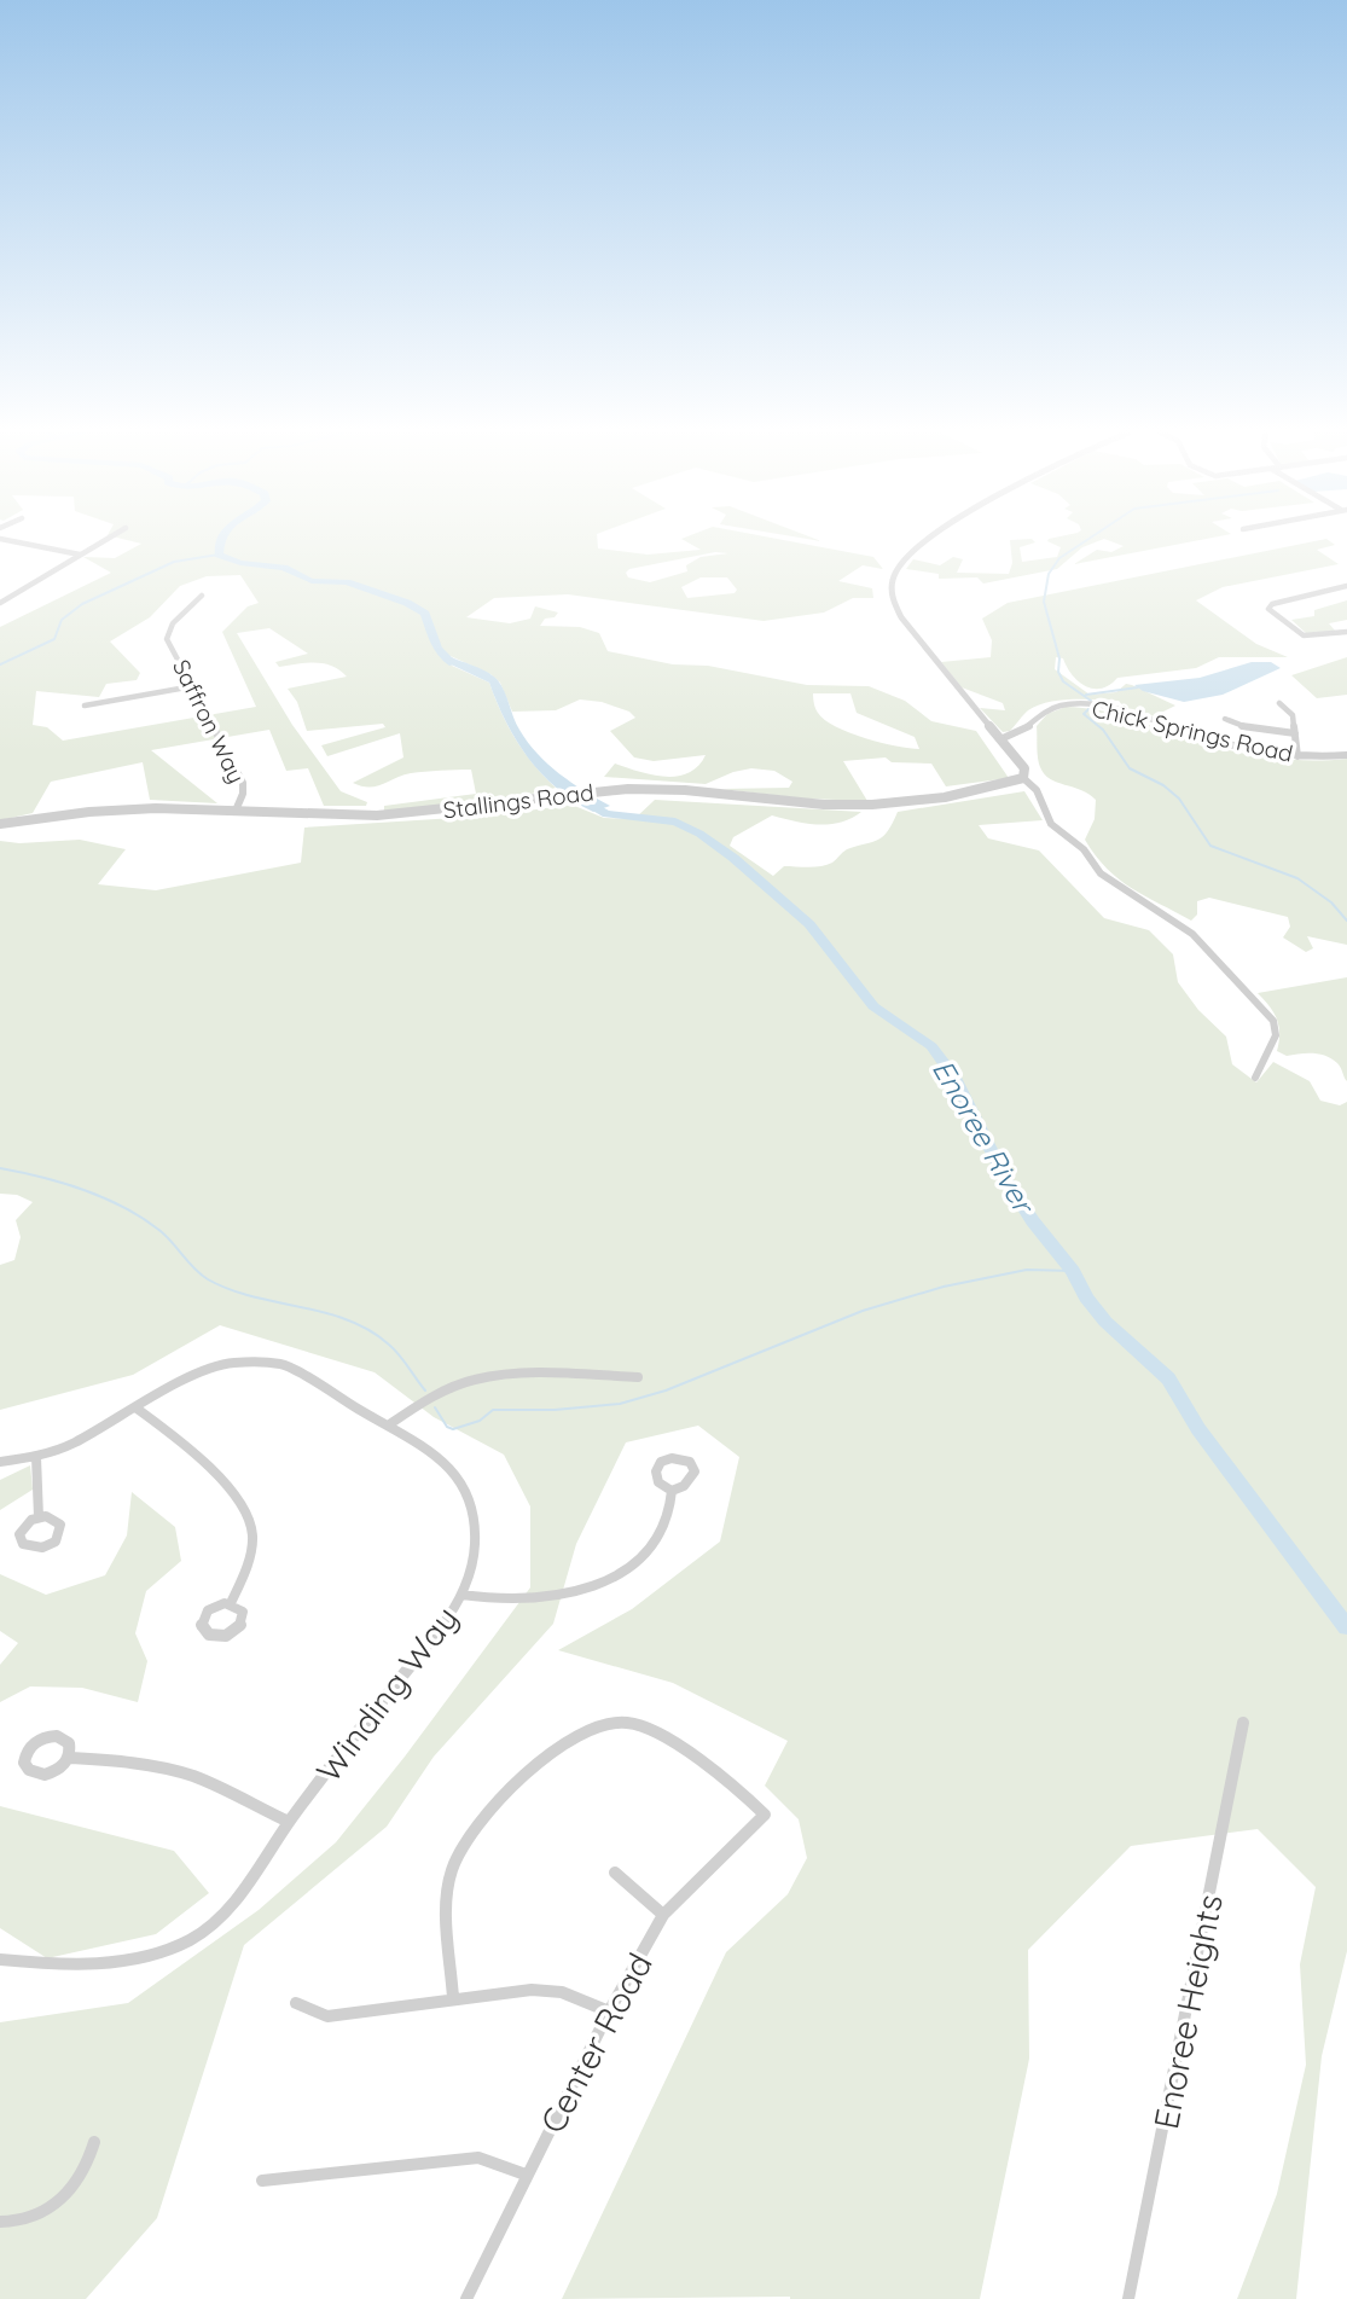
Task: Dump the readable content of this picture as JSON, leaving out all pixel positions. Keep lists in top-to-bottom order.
{
  "streets": {
    "street": [
      "Saffron Way",
      "Chick Springs Road",
      "Stallings Road",
      "Winding Way",
      "Enoree Heights",
      "Center Road"
    ]
  },
  "crossings": [
    ["Saffron Way", "Stallings Road"]
  ],
  "water": ["Enoree River"]
}
